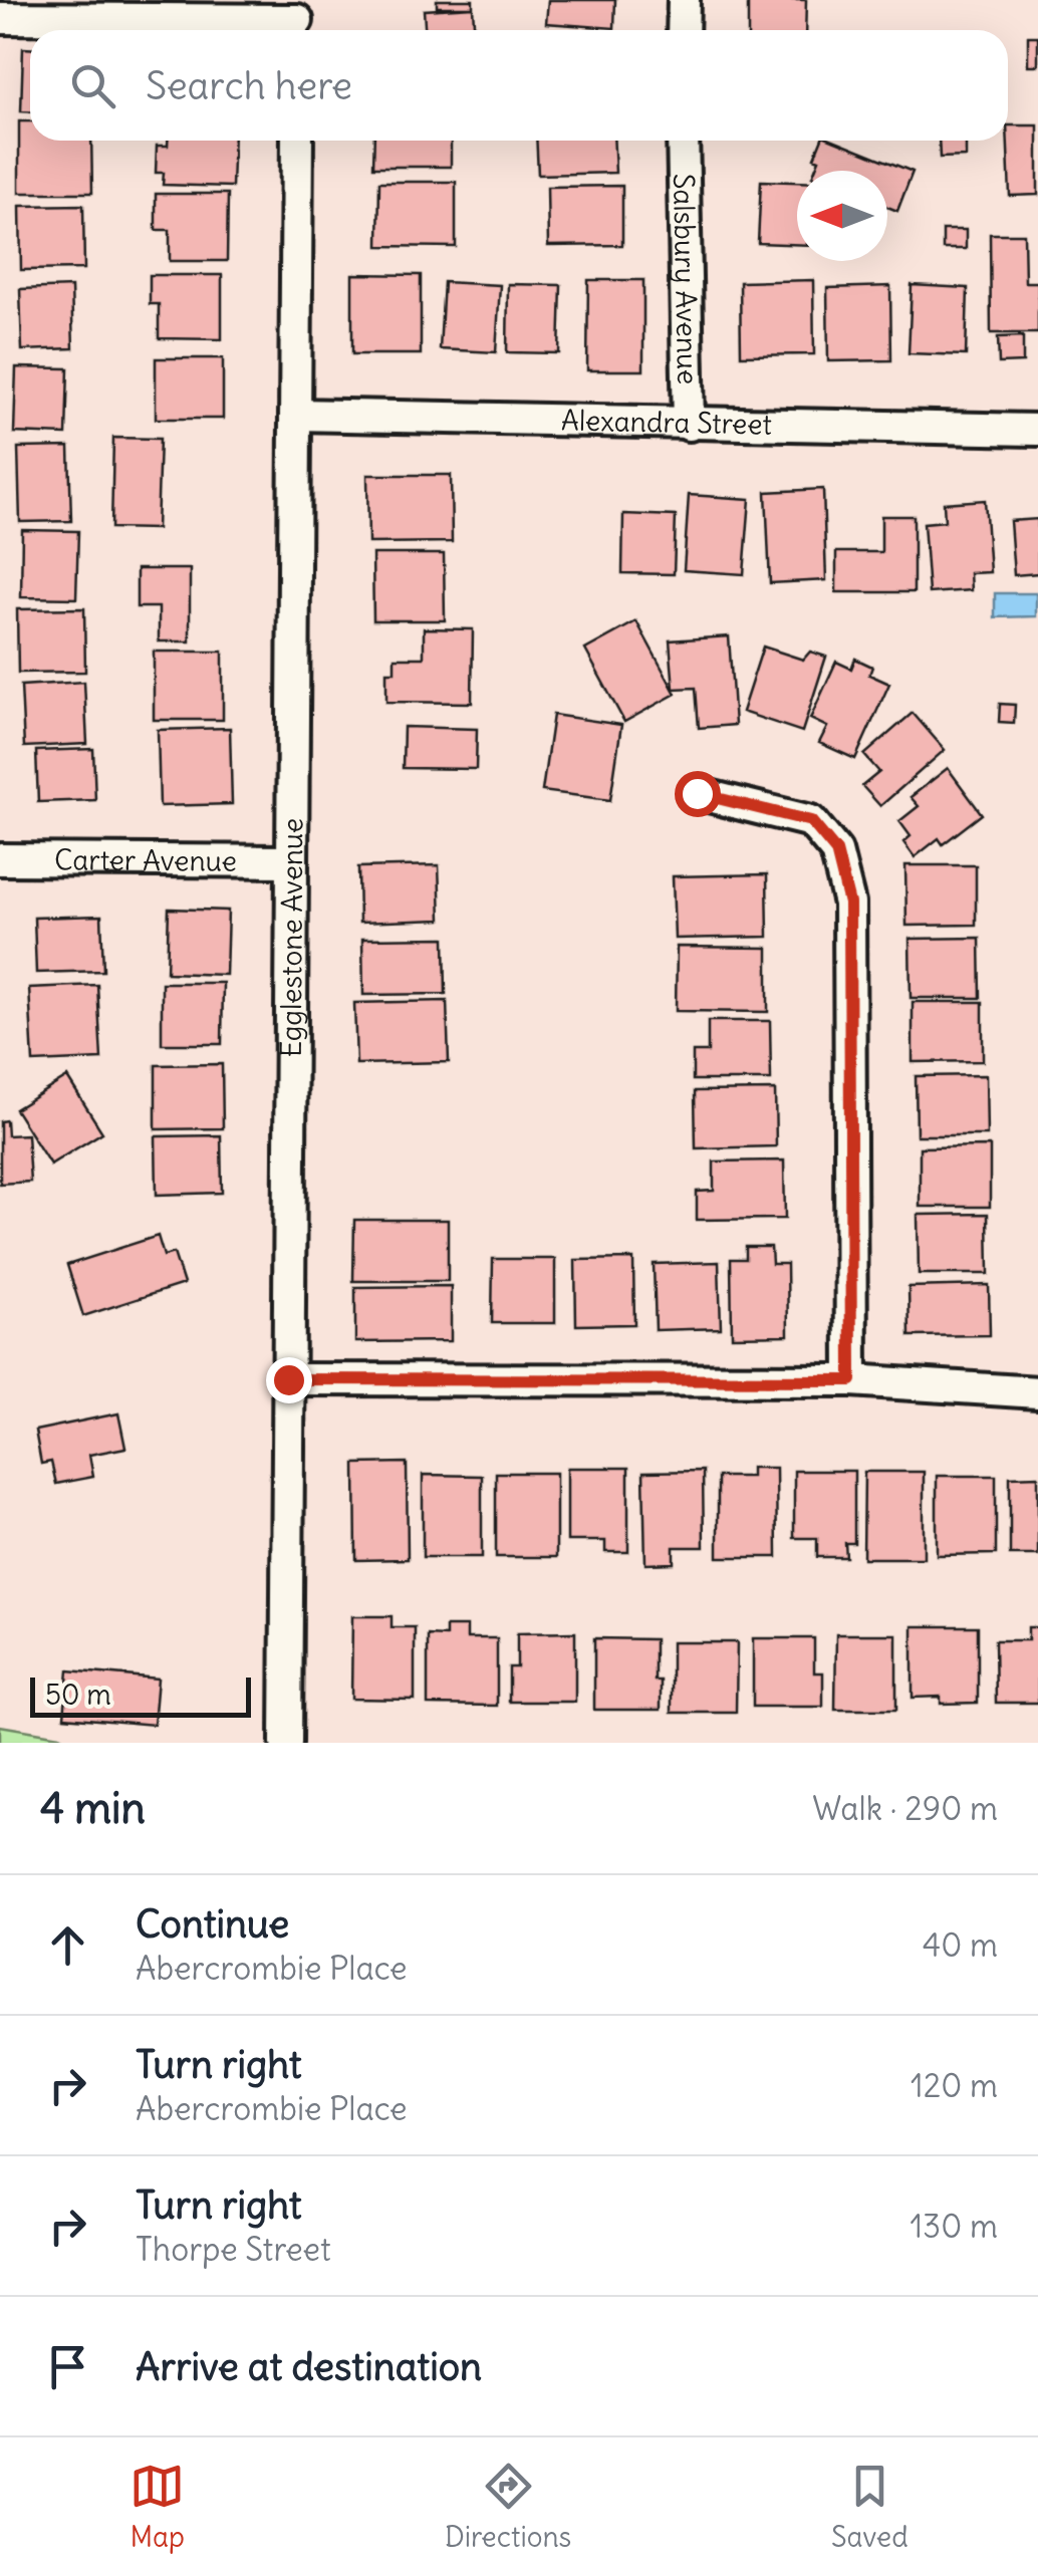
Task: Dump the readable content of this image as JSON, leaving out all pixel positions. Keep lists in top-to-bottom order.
{
  "streets": {
    "street": [
      "Salsbury Avenue",
      "Alexandra Street",
      "Carter Avenue",
      "Egglestone Avenue"
    ]
  },
  "crossings": [
    ["Salsbury Avenue", "Alexandra Street"],
    ["Alexandra Street", "Egglestone Avenue"],
    ["Carter Avenue", "Egglestone Avenue"]
  ],
  "scale_bar": "50 m",
  "north": "left",
  "page": {
    "search": "Search here",
    "scale": "50 m",
    "heading": ["4 min", "Walk · 290 m"],
    "list": [
      ["Continue", "Abercrombie Place", "40 m"],
      ["Turn right", "Abercrombie Place", "120 m"],
      ["Turn right", "Thorpe Street", "130 m"],
      "Arrive at destination"
    ],
    "nav": ["Map", "Directions", "Saved"]
  }
}
